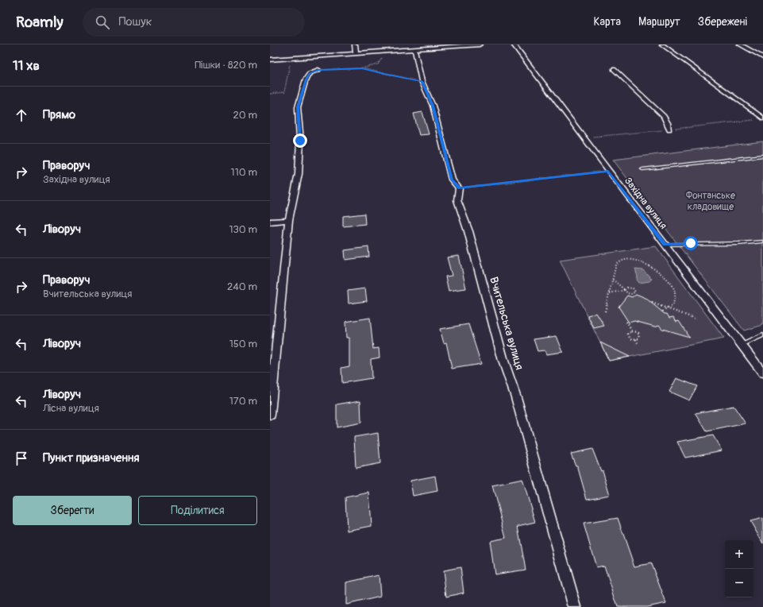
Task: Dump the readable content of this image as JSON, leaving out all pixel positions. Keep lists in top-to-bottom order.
{
  "streets": {
    "street": ["Західна вулиця", "Вчительська вулиця"]
  },
  "parks": ["Фонтанське кладовище"],
  "page": {
    "header": "Roamly",
    "search": "Пошук",
    "nav": ["Карта", "Маршрут", "Збережені"],
    "heading": ["11 хв", "Пішки · 820 m"],
    "list": [
      ["Прямо", "20 m"],
      ["Праворуч", "Західна вулиця", "110 m"],
      ["Ліворуч", "130 m"],
      ["Праворуч", "Вчительська вулиця", "240 m"],
      ["Ліворуч", "150 m"],
      ["Ліворуч", "Лісна вулиця", "170 m"],
      "Пункт призначення"
    ],
    "buttons": ["Зберегти", "Поділитися"],
    "map_buttons": ["+", "−"]
  }
}
